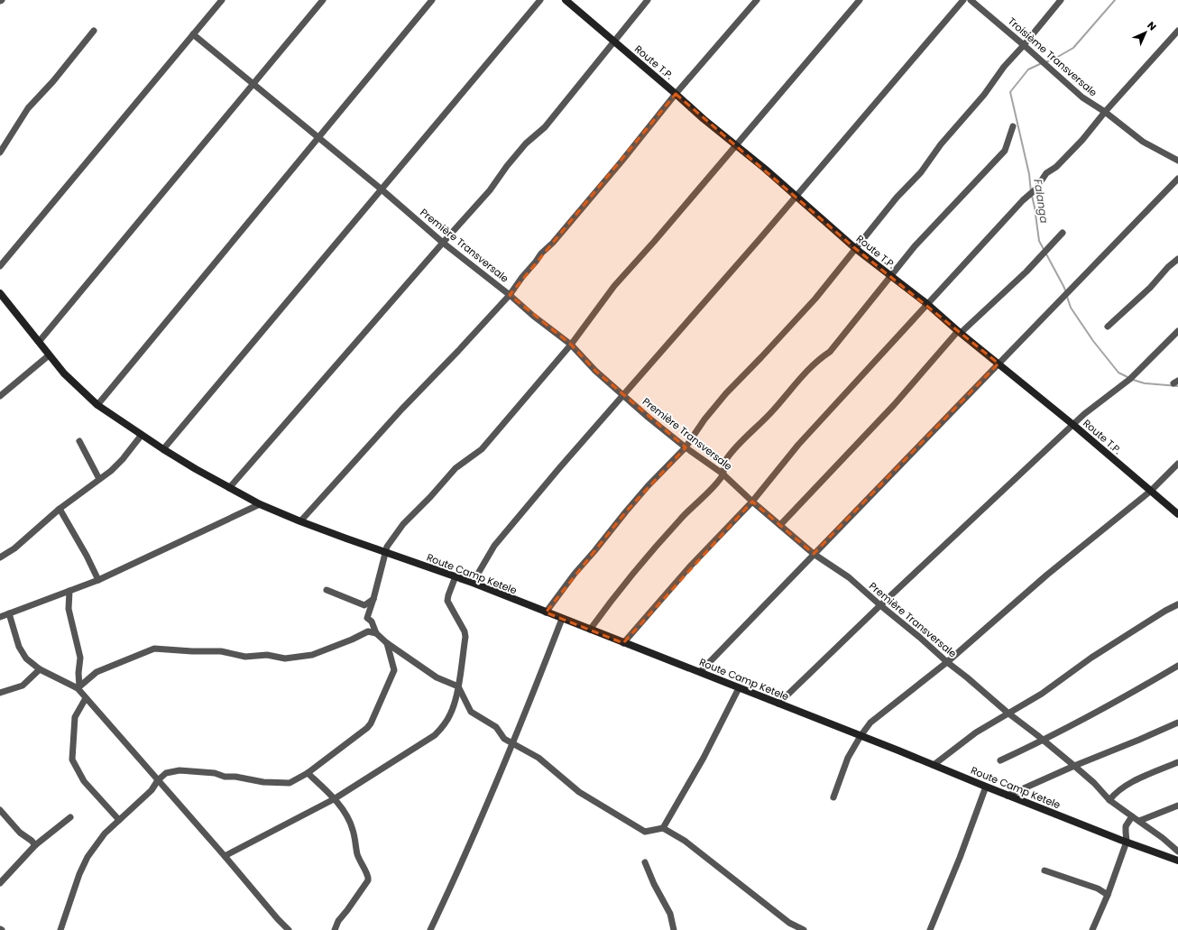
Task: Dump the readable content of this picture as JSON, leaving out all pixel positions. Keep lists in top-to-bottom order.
{
  "streets": {
    "street": [
      "Troisième Transversale",
      "Route T.P.",
      "Première Transversale",
      "Route Camp Ketele"
    ]
  },
  "water": ["Falanga"],
  "north": "top right"
}
